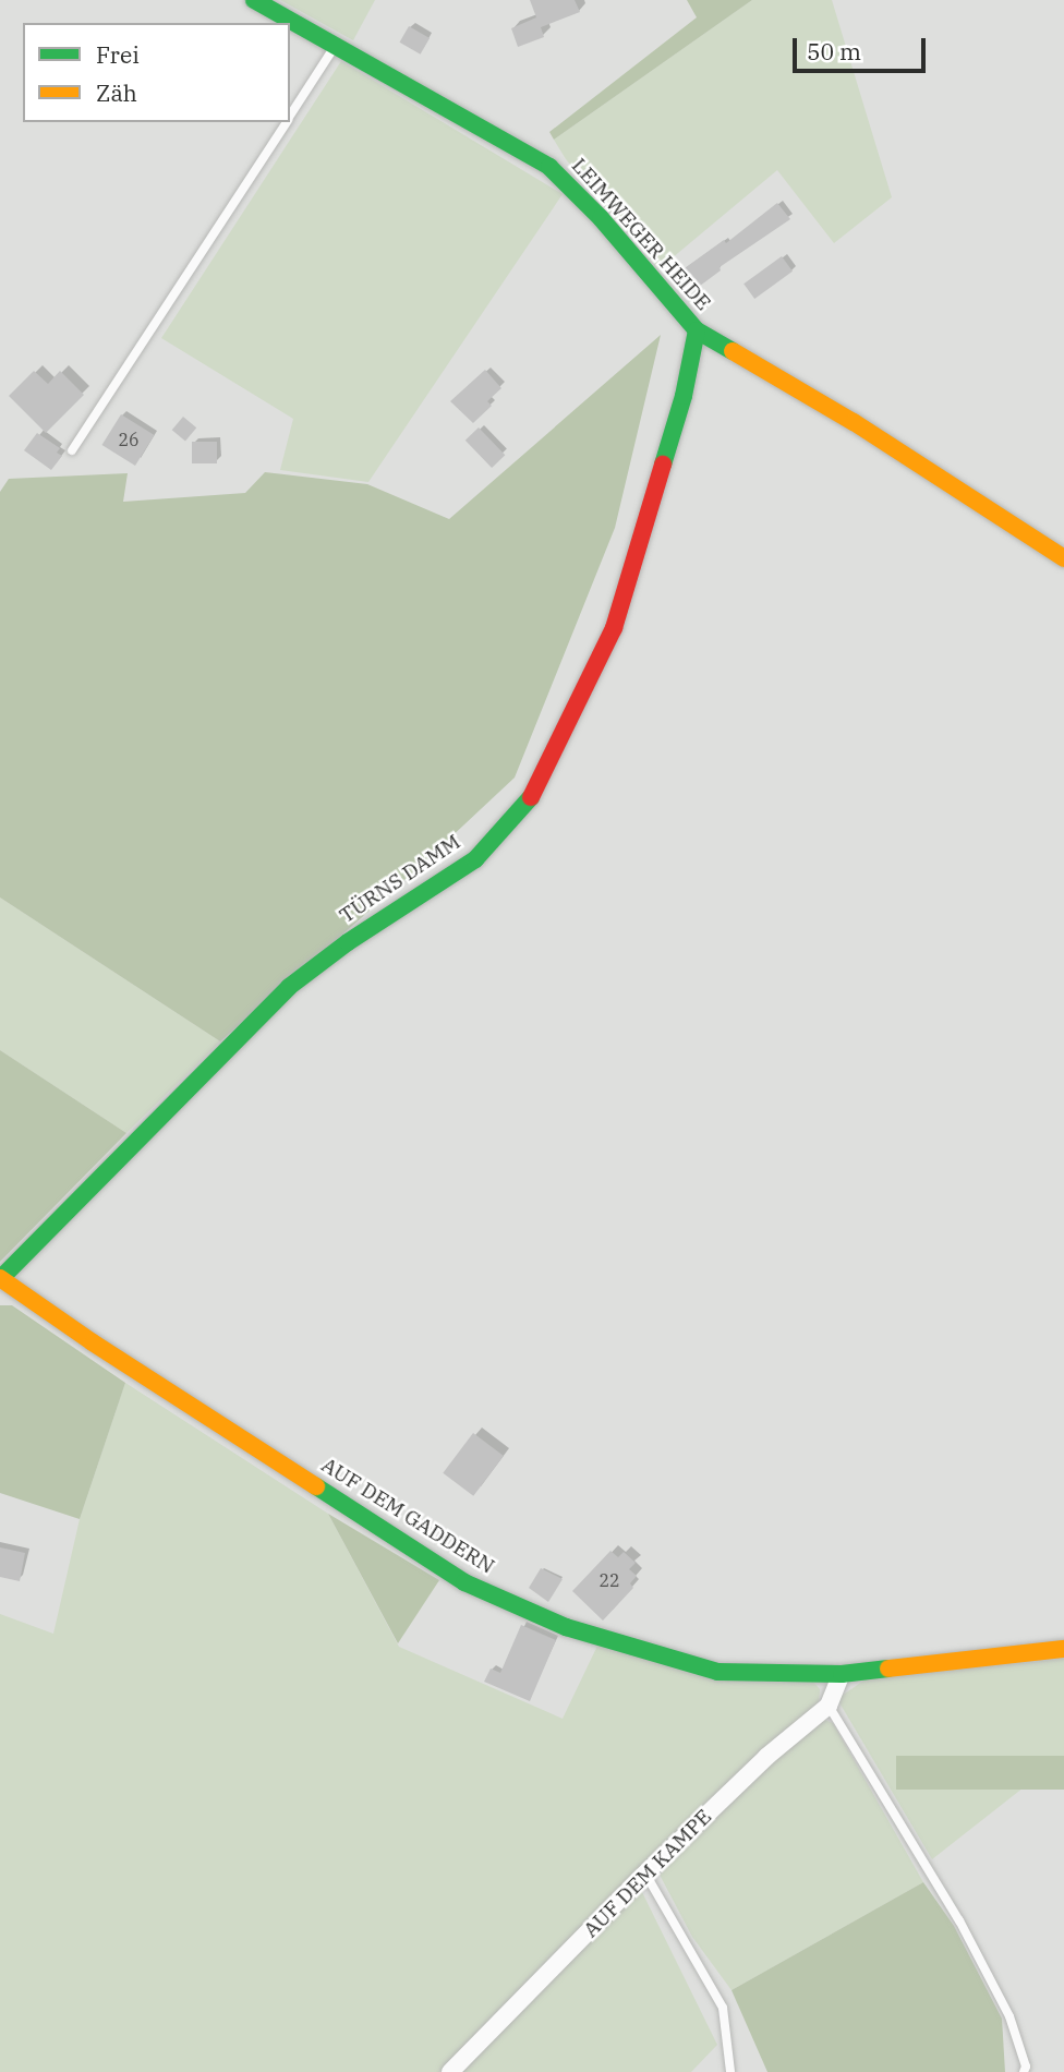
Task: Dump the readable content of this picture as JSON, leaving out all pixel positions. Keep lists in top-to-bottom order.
{
  "streets": {
    "street": [
      "LEIMWEGER HEIDE",
      "TÜRNS DAMM",
      "AUF DEM GADDERN",
      "AUF DEM KAMPE"
    ]
  },
  "crossings": [
    ["LEIMWEGER HEIDE", "TÜRNS DAMM"],
    ["TÜRNS DAMM", "AUF DEM GADDERN"],
    ["AUF DEM GADDERN", "AUF DEM KAMPE"]
  ],
  "house_numbers": ["26", "22"],
  "legend": ["Frei", "Zäh"],
  "scale_bar": "50 m"
}
